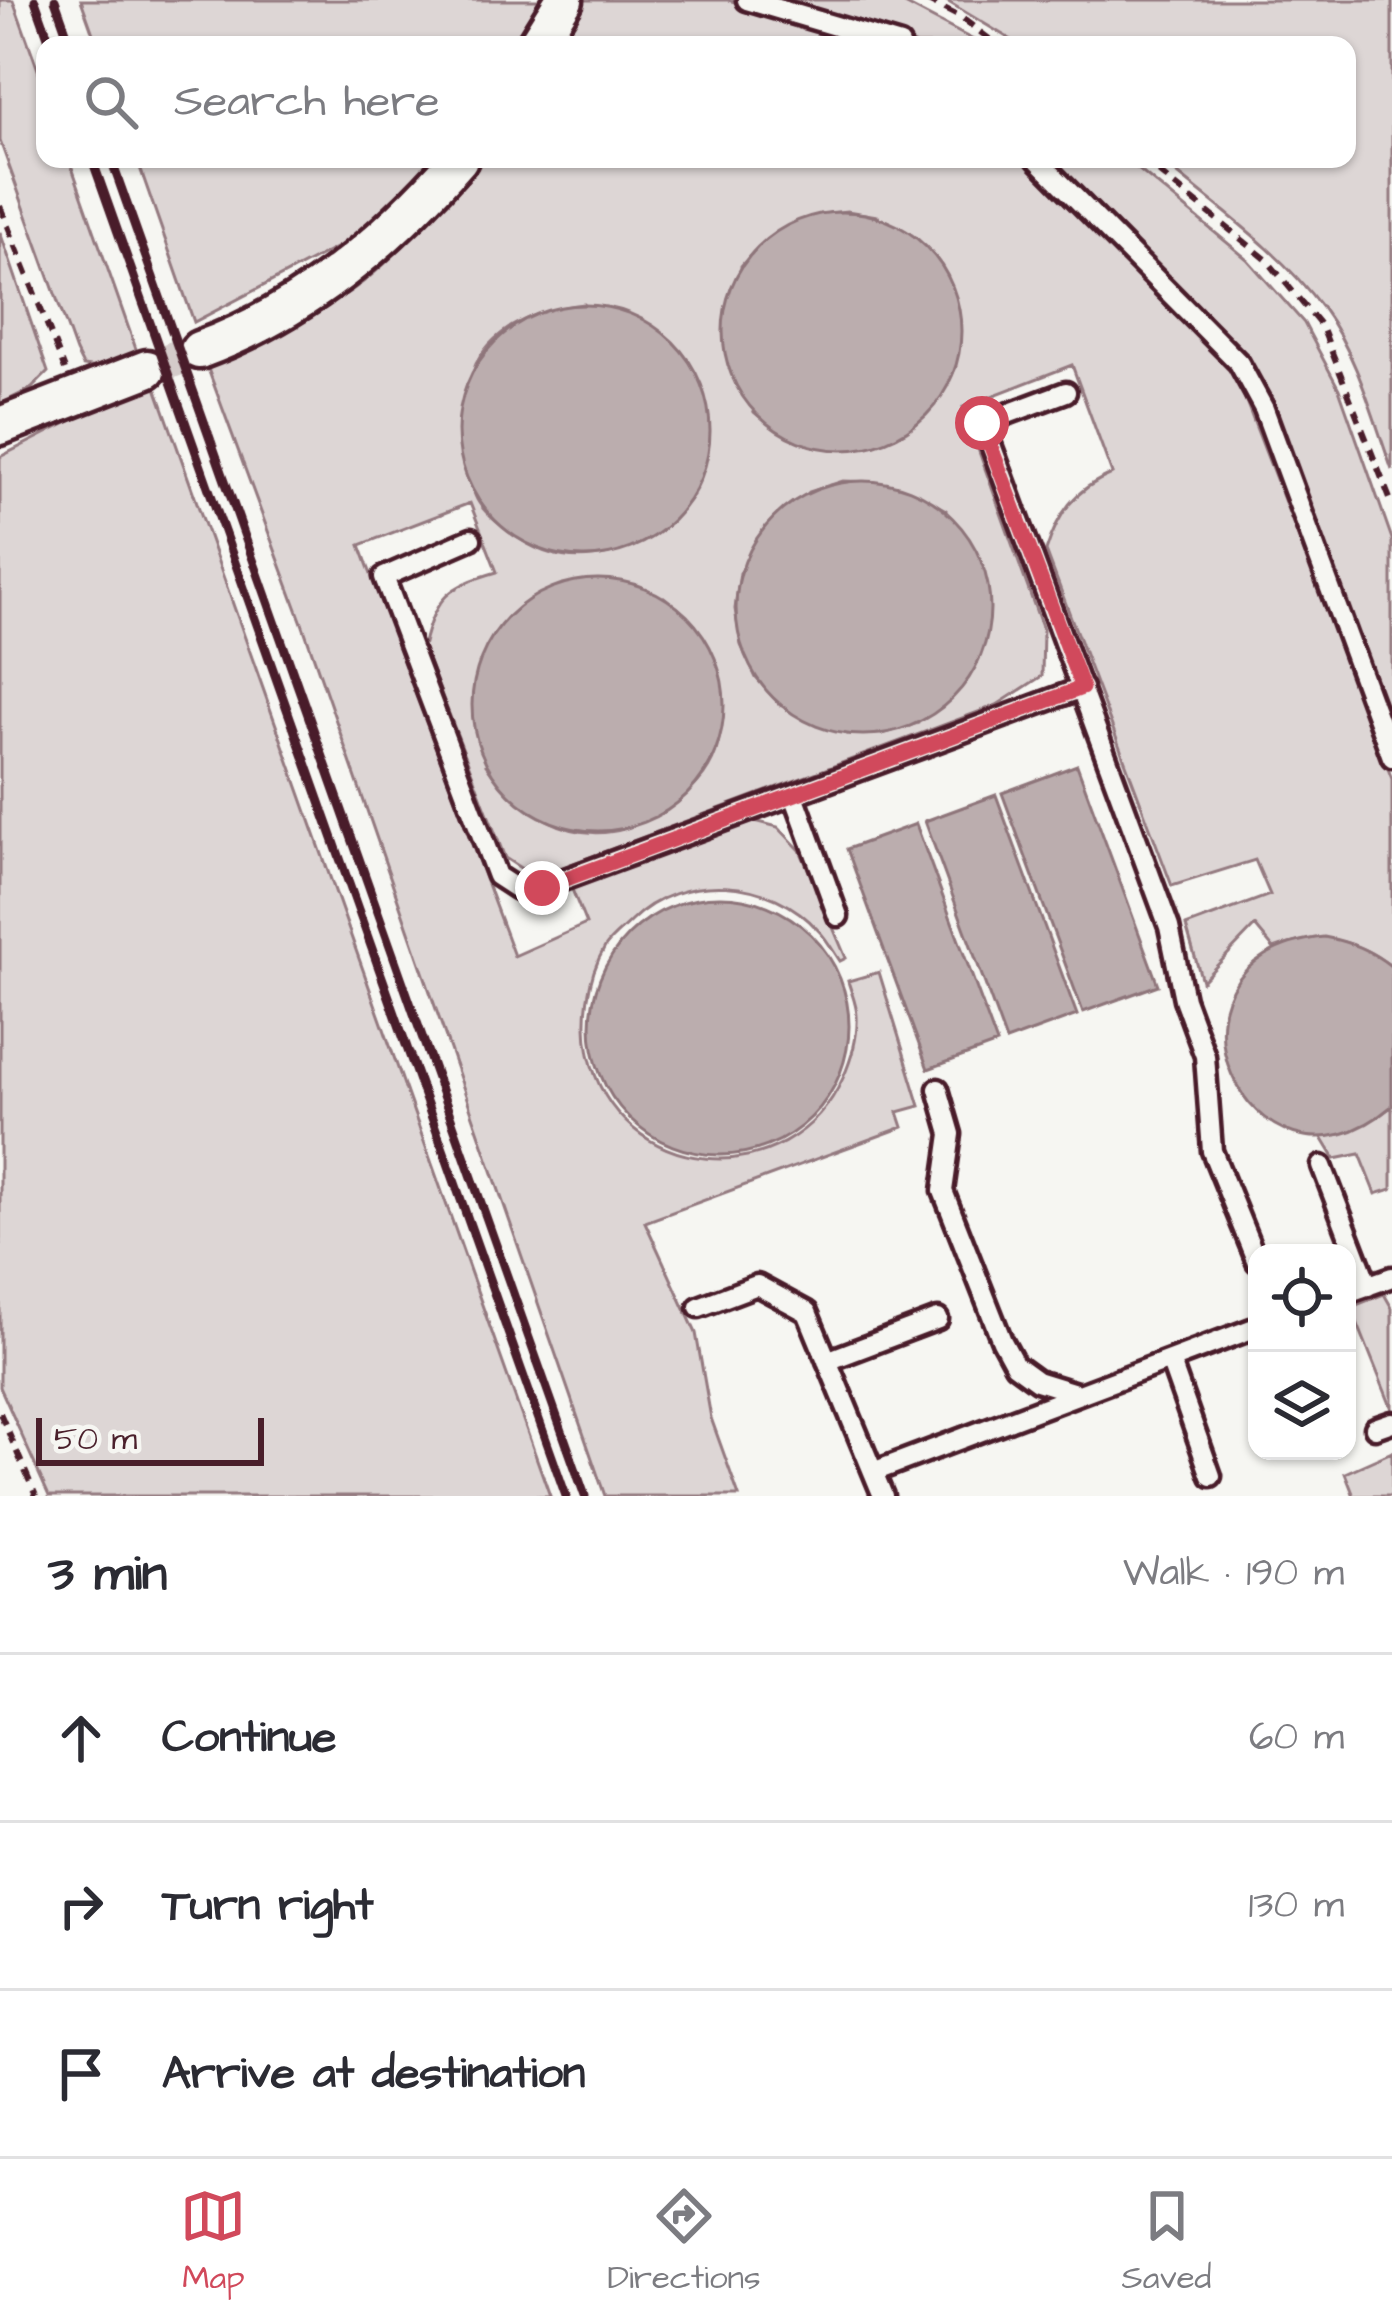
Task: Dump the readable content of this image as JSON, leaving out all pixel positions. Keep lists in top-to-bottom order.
{
  "scale_bar": "50 m",
  "page": {
    "search": "Search here",
    "scale": "50 m",
    "heading": ["3 min", "Walk · 190 m"],
    "list": [
      ["Continue", "60 m"],
      ["Turn right", "130 m"],
      "Arrive at destination"
    ],
    "nav": ["Map", "Directions", "Saved"]
  }
}
